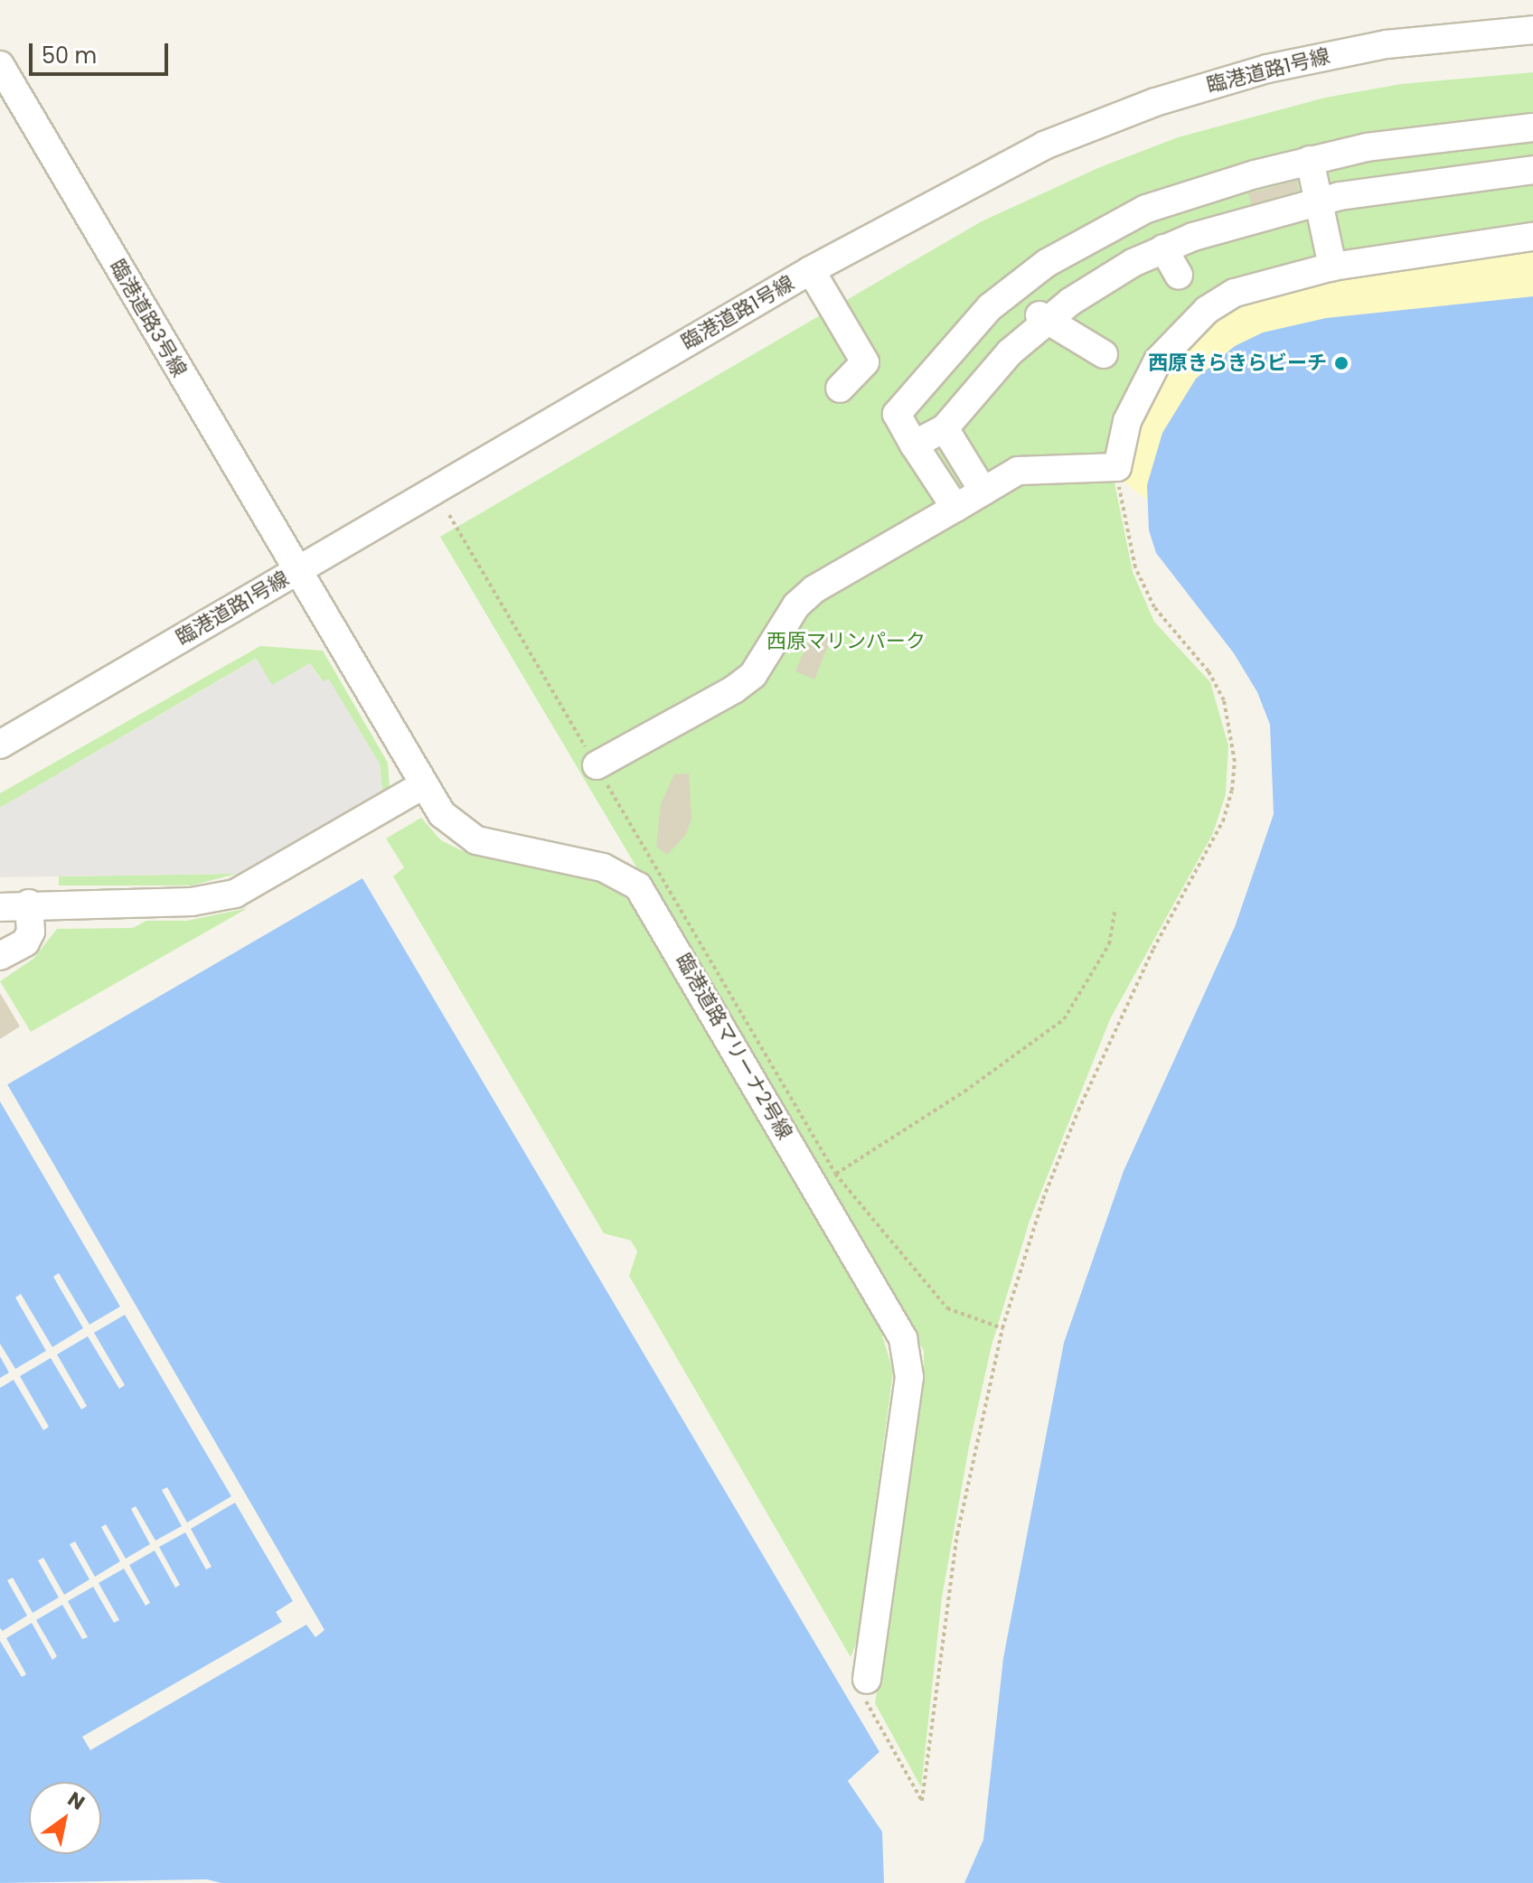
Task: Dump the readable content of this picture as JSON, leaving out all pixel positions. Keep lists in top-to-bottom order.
{
  "streets": {
    "street": ["臨港道路1号線", "臨港道路3号線", "臨港道路マリーナ2号線"]
  },
  "crossings": [
    ["臨港道路1号線", "臨港道路3号線"],
    ["臨港道路1号線", "臨港道路マリーナ2号線"],
    ["臨港道路3号線", "臨港道路マリーナ2号線"]
  ],
  "parks": ["西原マリンパーク"],
  "places": ["西原きらきらビーチ"],
  "scale_bar": "50 m",
  "north": "top right"
}
